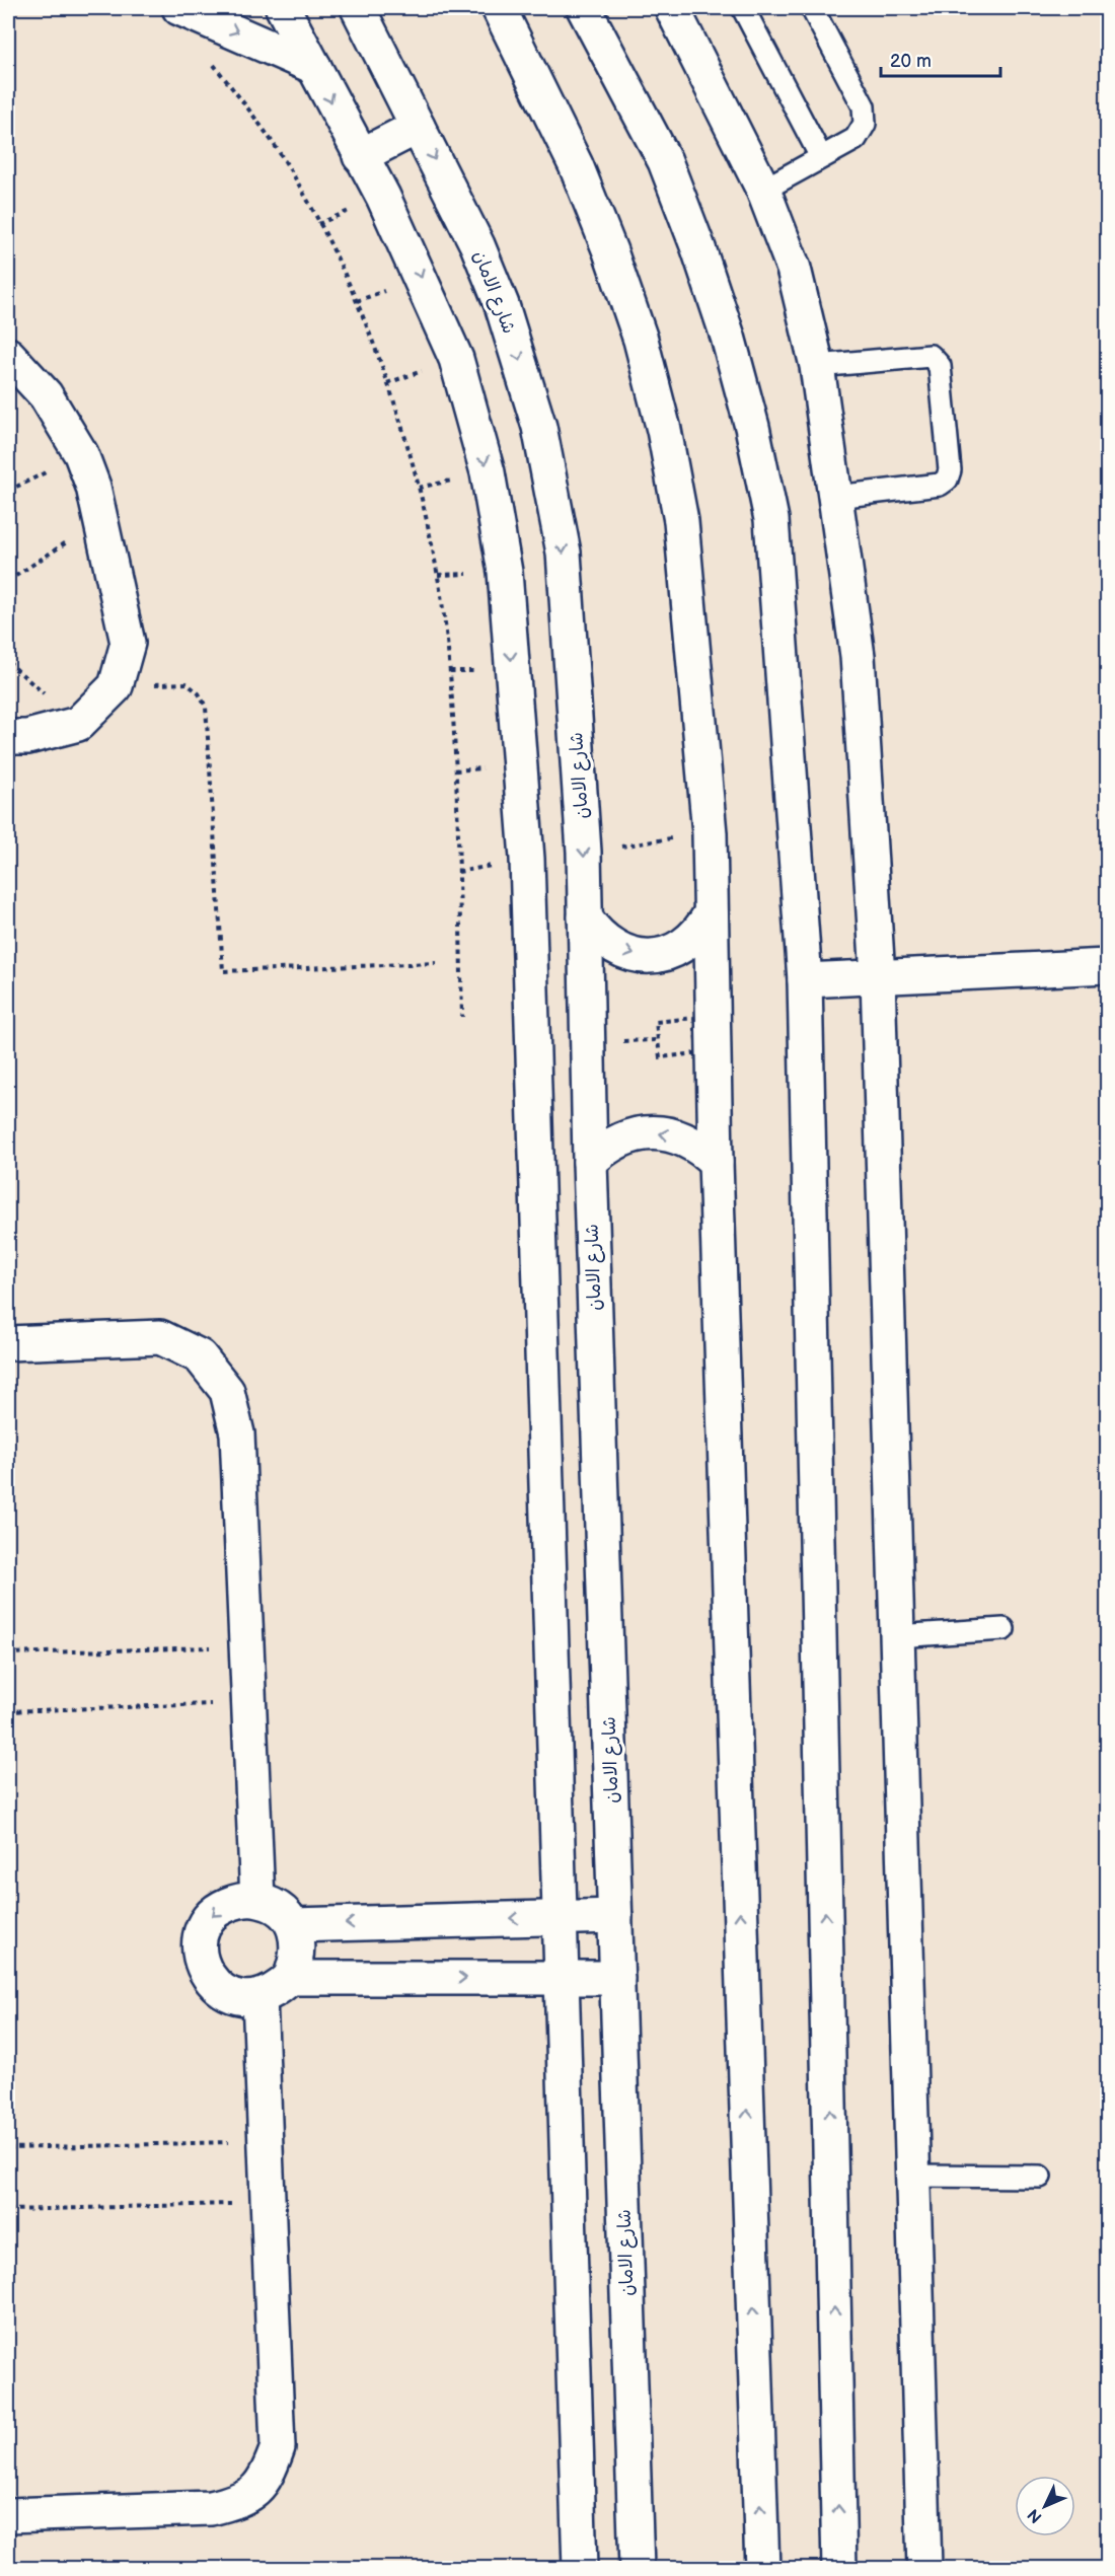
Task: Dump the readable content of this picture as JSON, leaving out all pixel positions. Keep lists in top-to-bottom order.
{
  "streets": {
    "street": ["شارع الامان"]
  },
  "scale_bar": "20 m",
  "north": "bottom left"
}
